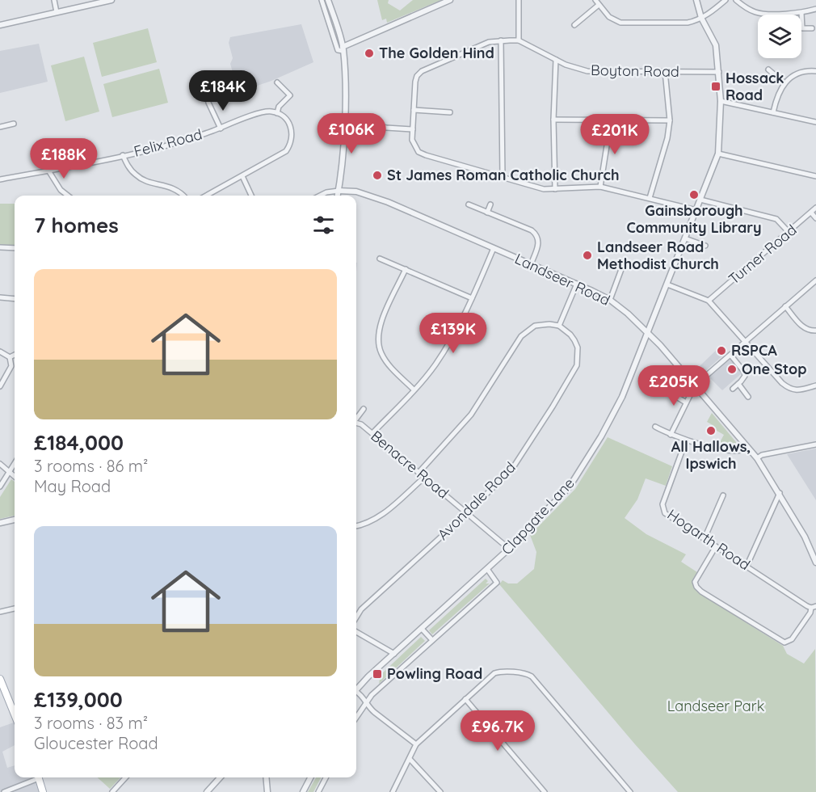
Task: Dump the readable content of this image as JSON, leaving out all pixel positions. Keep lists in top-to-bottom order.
{
  "streets": {
    "street": [
      "Boyton Road",
      "Felix Road",
      "Turner Road",
      "Landseer Road",
      "Benacre Road",
      "Avondale Road",
      "Clapgate Lane",
      "Hogarth Road"
    ]
  },
  "crossings": [
    ["Boyton Road", "Clapgate Lane"],
    ["Landseer Road", "Clapgate Lane"],
    ["Benacre Road", "Avondale Road"],
    ["Benacre Road", "Clapgate Lane"]
  ],
  "parks": ["Landseer Park"],
  "places": {
    "other": [
      "The Golden Hind",
      "St James Roman Catholic Church",
      "Gainsborough Community Library",
      "Landseer Road Methodist Church",
      "RSPCA",
      "One Stop",
      "All Hallows, Ipswich"
    ],
    "transit": ["Hossack Road", "Powling Road"]
  },
  "page": {
    "price": [
      "£184K",
      "£106K",
      "£201K",
      "£188K",
      "£139K",
      "£205K",
      "£96.7K"
    ],
    "heading": "7 homes",
    "list": [
      {
        "name": "£184,000",
        "note": "3 rooms · 86 m² · May Road"
      },
      {
        "name": "£139,000",
        "note": "3 rooms · 83 m² · Gloucester Road"
      }
    ]
  }
}
